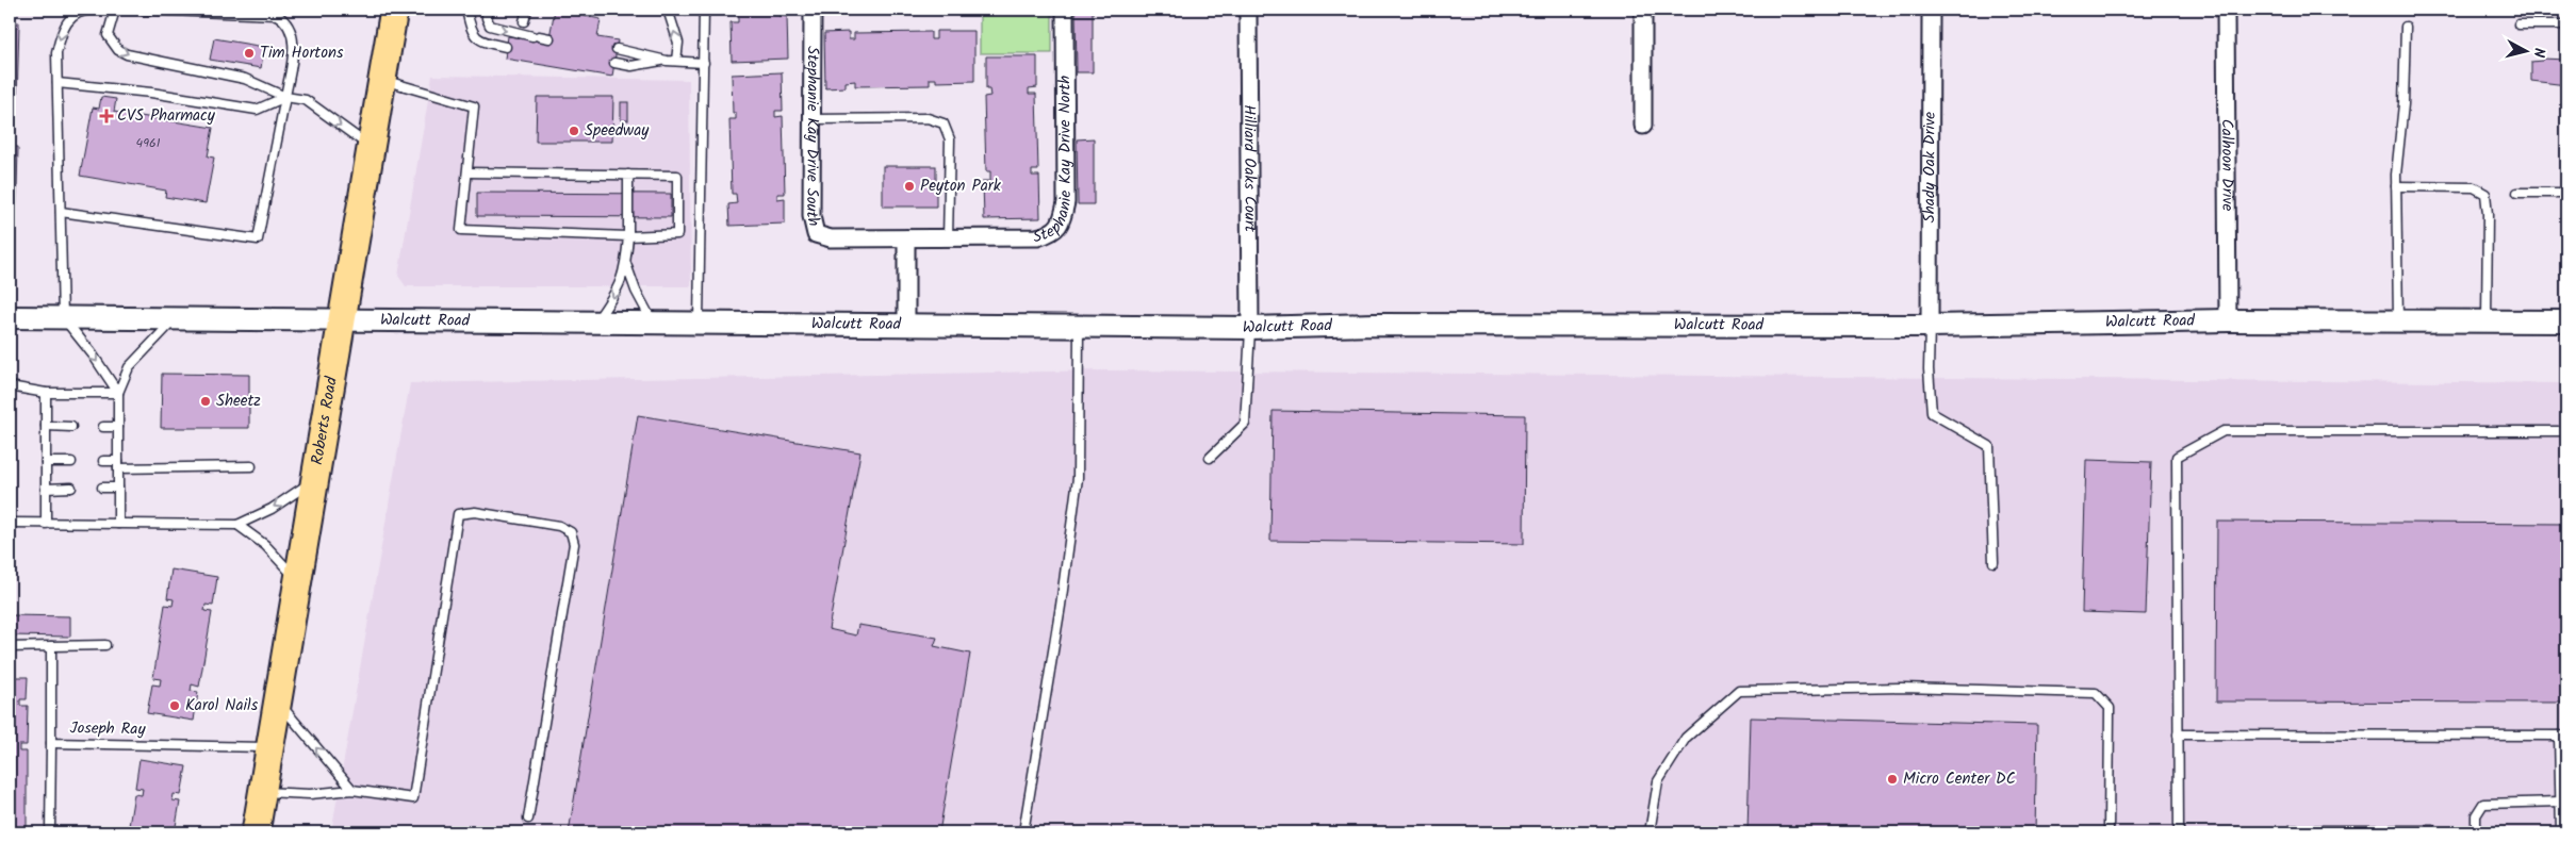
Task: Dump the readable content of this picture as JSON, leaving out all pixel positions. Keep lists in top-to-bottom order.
{
  "streets": {
    "main road": ["Roberts Road"],
    "street": [
      "Stephanie Kay Drive South",
      "Stephanie Kay Drive North",
      "Calhoon Drive",
      "Shady Oak Drive",
      "Hilliard Oaks Court",
      "Walcutt Road"
    ],
    "lane": ["Joseph Ray"]
  },
  "crossings": [
    ["Stephanie Kay Drive South", "Stephanie Kay Drive North"],
    ["Calhoon Drive", "Walcutt Road"],
    ["Shady Oak Drive", "Walcutt Road"],
    ["Hilliard Oaks Court", "Walcutt Road"],
    ["Walcutt Road", "Roberts Road"],
    ["Roberts Road", "Joseph Ray"]
  ],
  "places": {
    "other": [
      "Tim Hortons",
      "Speedway",
      "Peyton Park",
      "Sheetz",
      "Karol Nails",
      "Micro Center DC"
    ],
    "health": ["CVS Pharmacy"]
  },
  "house_numbers": ["4961"],
  "north": "right"
}
